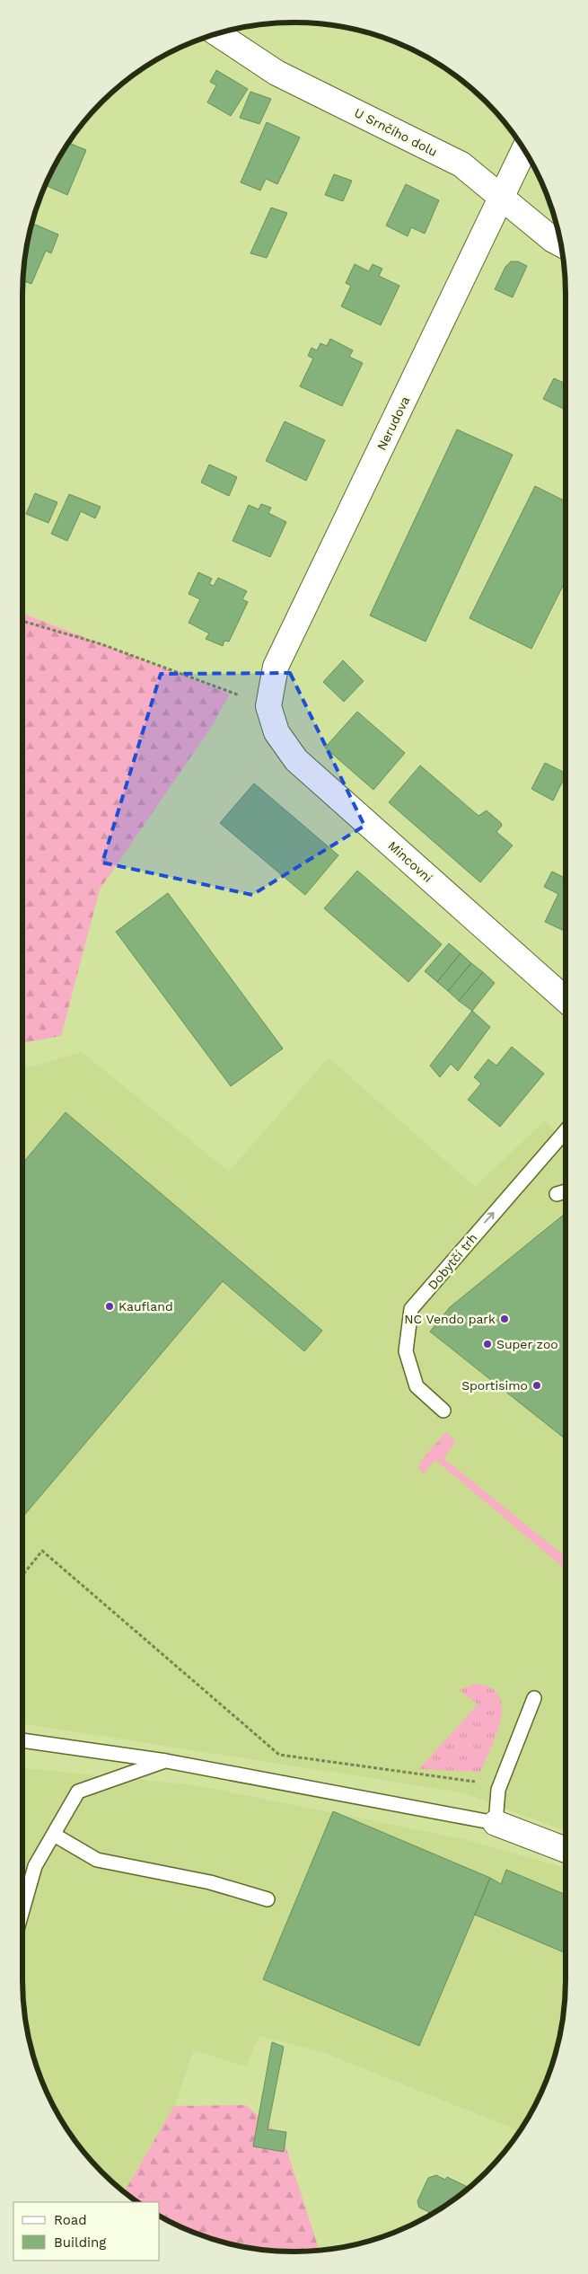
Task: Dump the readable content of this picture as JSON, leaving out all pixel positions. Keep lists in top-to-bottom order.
{
  "streets": {
    "street": ["U Srnčího dolu", "Nerudova", "Mincovní"],
    "lane": ["Dobytčí trh"]
  },
  "crossings": [
    ["U Srnčího dolu", "Nerudova"],
    ["Nerudova", "Mincovní"]
  ],
  "one_way": ["Dobytčí trh"],
  "places": [
    "Kaufland",
    "NC Vendo park",
    "Super zoo",
    "Sportisimo"
  ],
  "legend": ["Road", "Building"]
}
